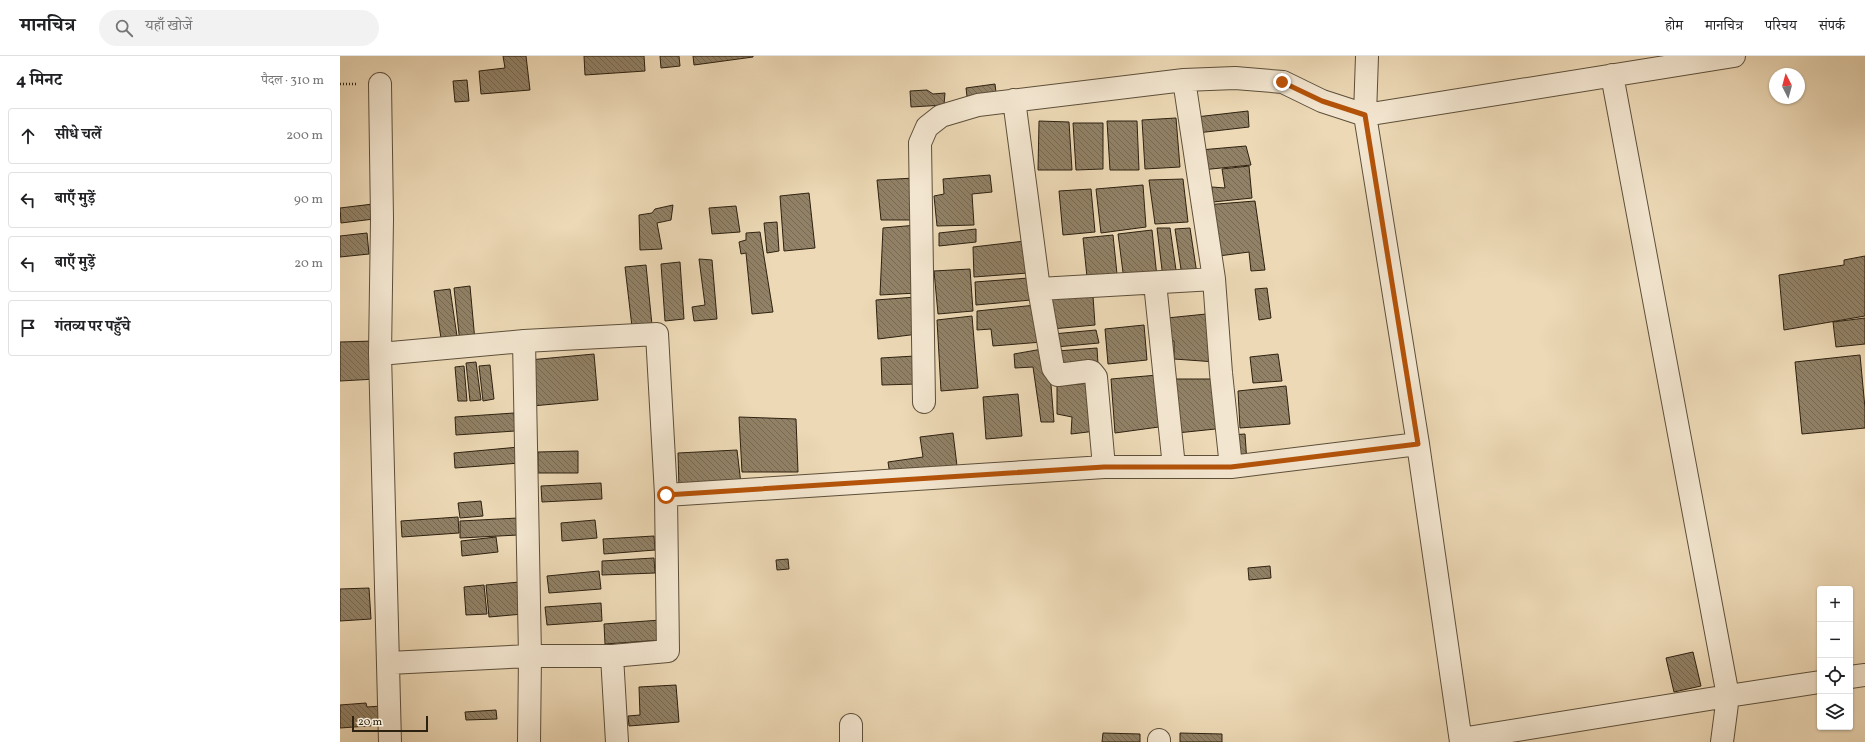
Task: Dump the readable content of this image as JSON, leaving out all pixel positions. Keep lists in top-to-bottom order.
{
  "scale_bar": "20 m",
  "north": "top",
  "page": {
    "header": "मानचित्र",
    "search": "यहाँ खोजें",
    "nav": [
      "होम",
      "मानचित्र",
      "परिचय",
      "संपर्क"
    ],
    "heading": ["4 मिनट", "पैदल · 310 m"],
    "list": [
      ["सीधे चलें", "200 m"],
      ["बाएँ मुड़ें", "90 m"],
      ["बाएँ मुड़ें", "20 m"],
      "गंतव्य पर पहुँचे"
    ],
    "map_buttons": ["+", "−"],
    "scale": "20 m"
  }
}
